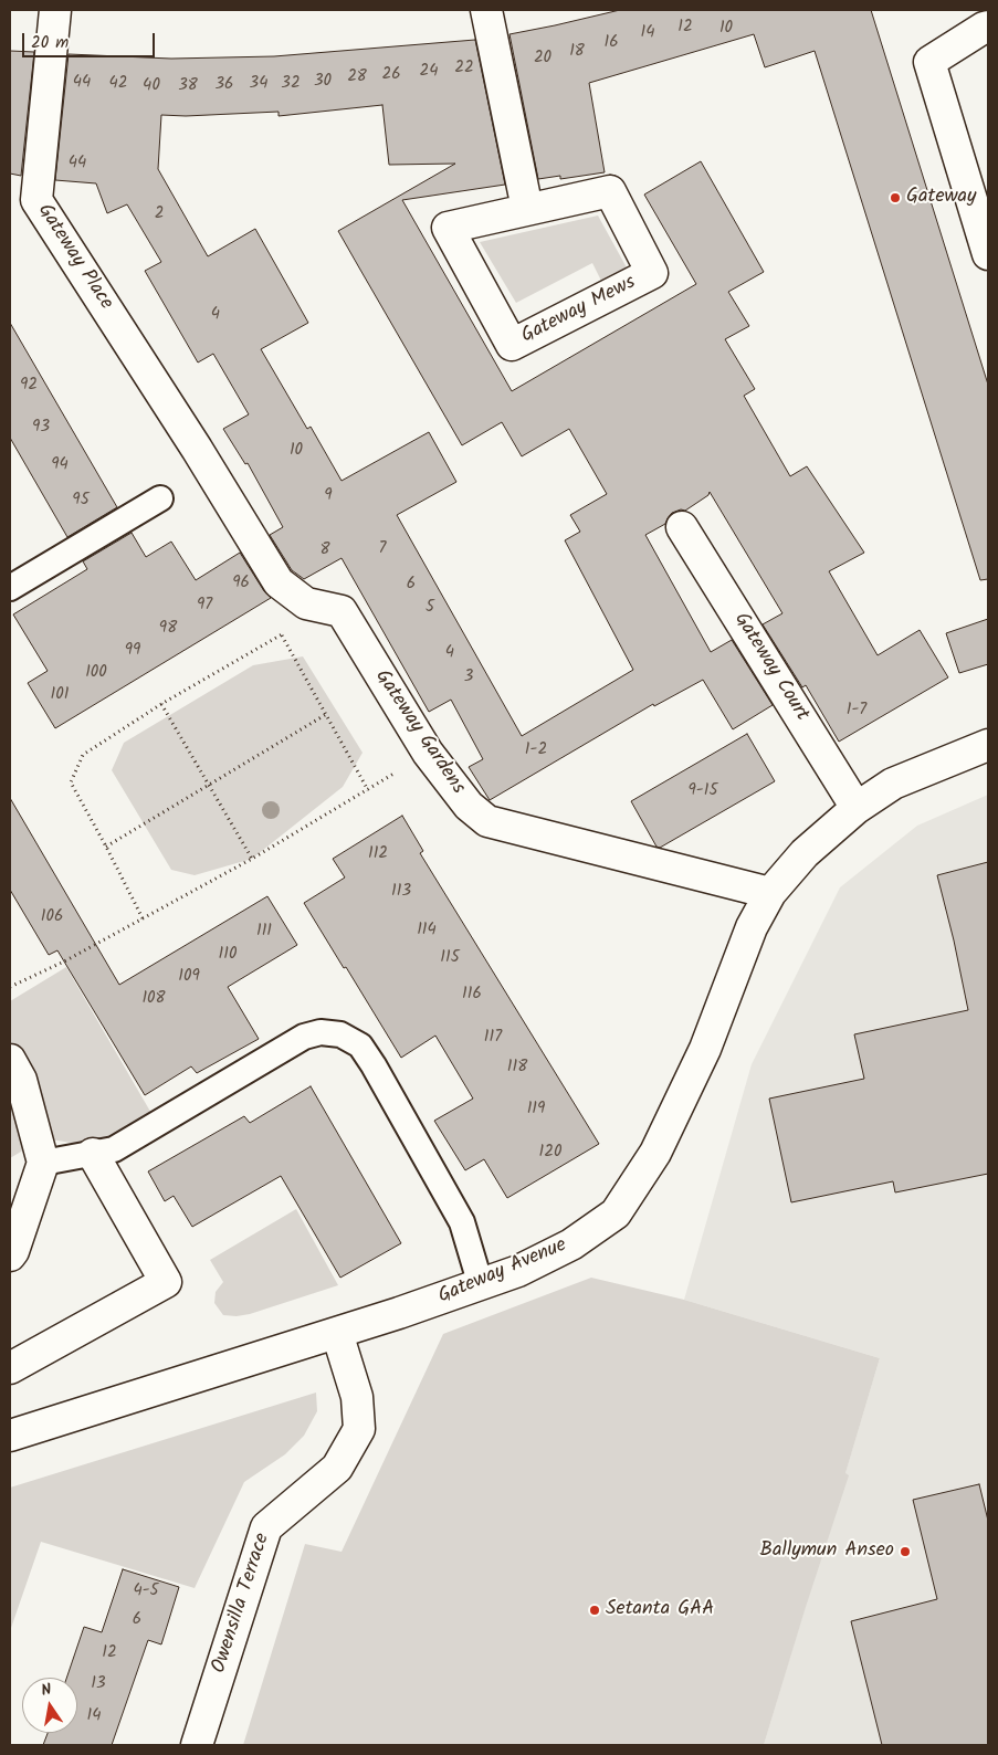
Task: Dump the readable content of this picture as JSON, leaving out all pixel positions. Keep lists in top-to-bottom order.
{
  "streets": {
    "street": [
      "Gateway Place",
      "Gateway Mews",
      "Gateway Court",
      "Gateway Gardens",
      "Gateway Avenue",
      "Owensilla Terrace"
    ]
  },
  "crossings": [
    ["Gateway Place", "Gateway Gardens"],
    ["Gateway Court", "Gateway Avenue"],
    ["Gateway Gardens", "Gateway Avenue"],
    ["Gateway Avenue", "Owensilla Terrace"]
  ],
  "places": ["Gateway", "Ballymun Anseo", "Setanta GAA"],
  "house_numbers": [
    "12",
    "10",
    "14",
    "16",
    "18",
    "20",
    "22",
    "24",
    "26",
    "28",
    "30",
    "44",
    "42",
    "34",
    "32",
    "36",
    "40",
    "38",
    "44",
    "2",
    "4",
    "92",
    "93",
    "10",
    "94",
    "9",
    "95",
    "7",
    "8",
    "96",
    "6",
    "97",
    "5",
    "98",
    "99",
    "4",
    "100",
    "3",
    "101",
    "1-7",
    "1-2",
    "9-15",
    "112",
    "113",
    "106",
    "114",
    "111",
    "110",
    "115",
    "109",
    "116",
    "108",
    "117",
    "118",
    "119",
    "120",
    "4-5",
    "6",
    "12",
    "13",
    "14"
  ],
  "scale_bar": "20 m",
  "north": "top"
}
